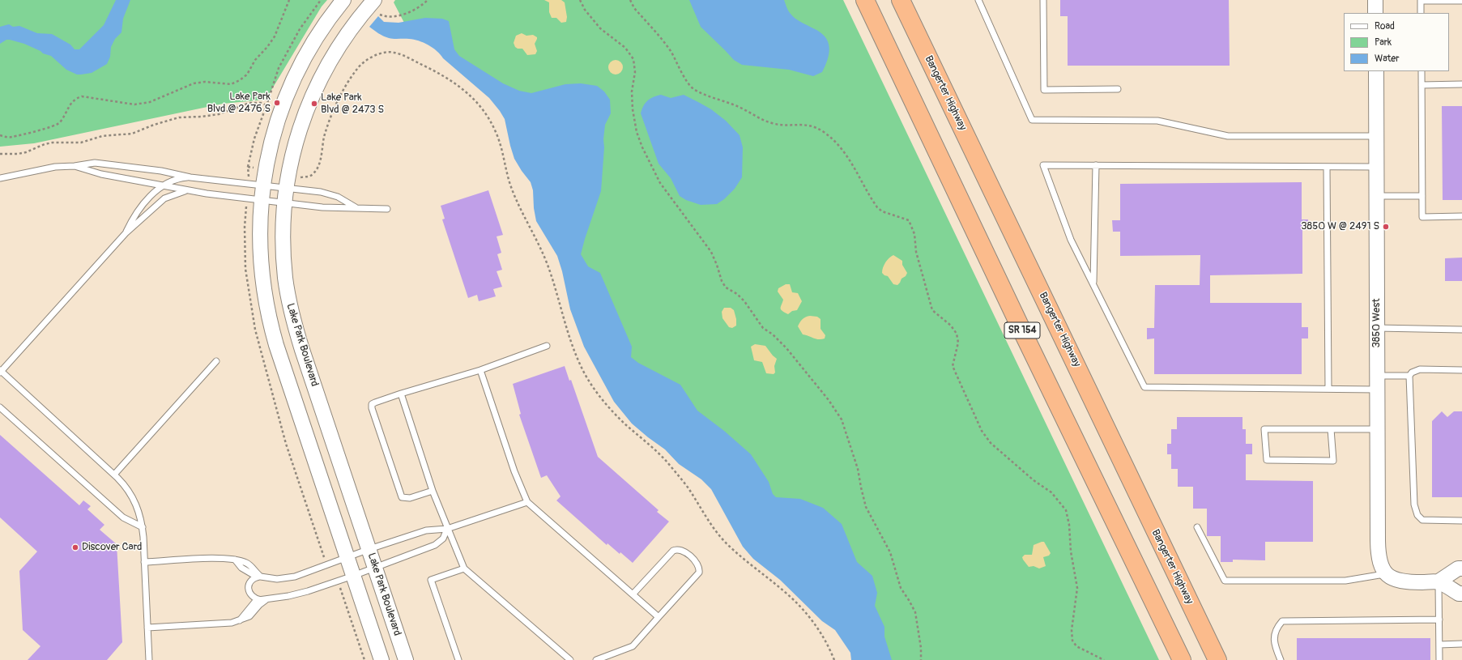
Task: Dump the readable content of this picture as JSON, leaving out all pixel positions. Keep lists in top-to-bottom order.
{
  "streets": {
    "highway": ["Bangerter Highway", "SR 154"],
    "street": ["3850 West", "Lake Park Boulevard"]
  },
  "places": [
    "Lake Park Blvd @ 2476 S",
    "Lake Park Blvd @ 2473 S",
    "3850 W @ 2491 S",
    "Discover Card"
  ],
  "legend": ["Road", "Park", "Water"]
}
